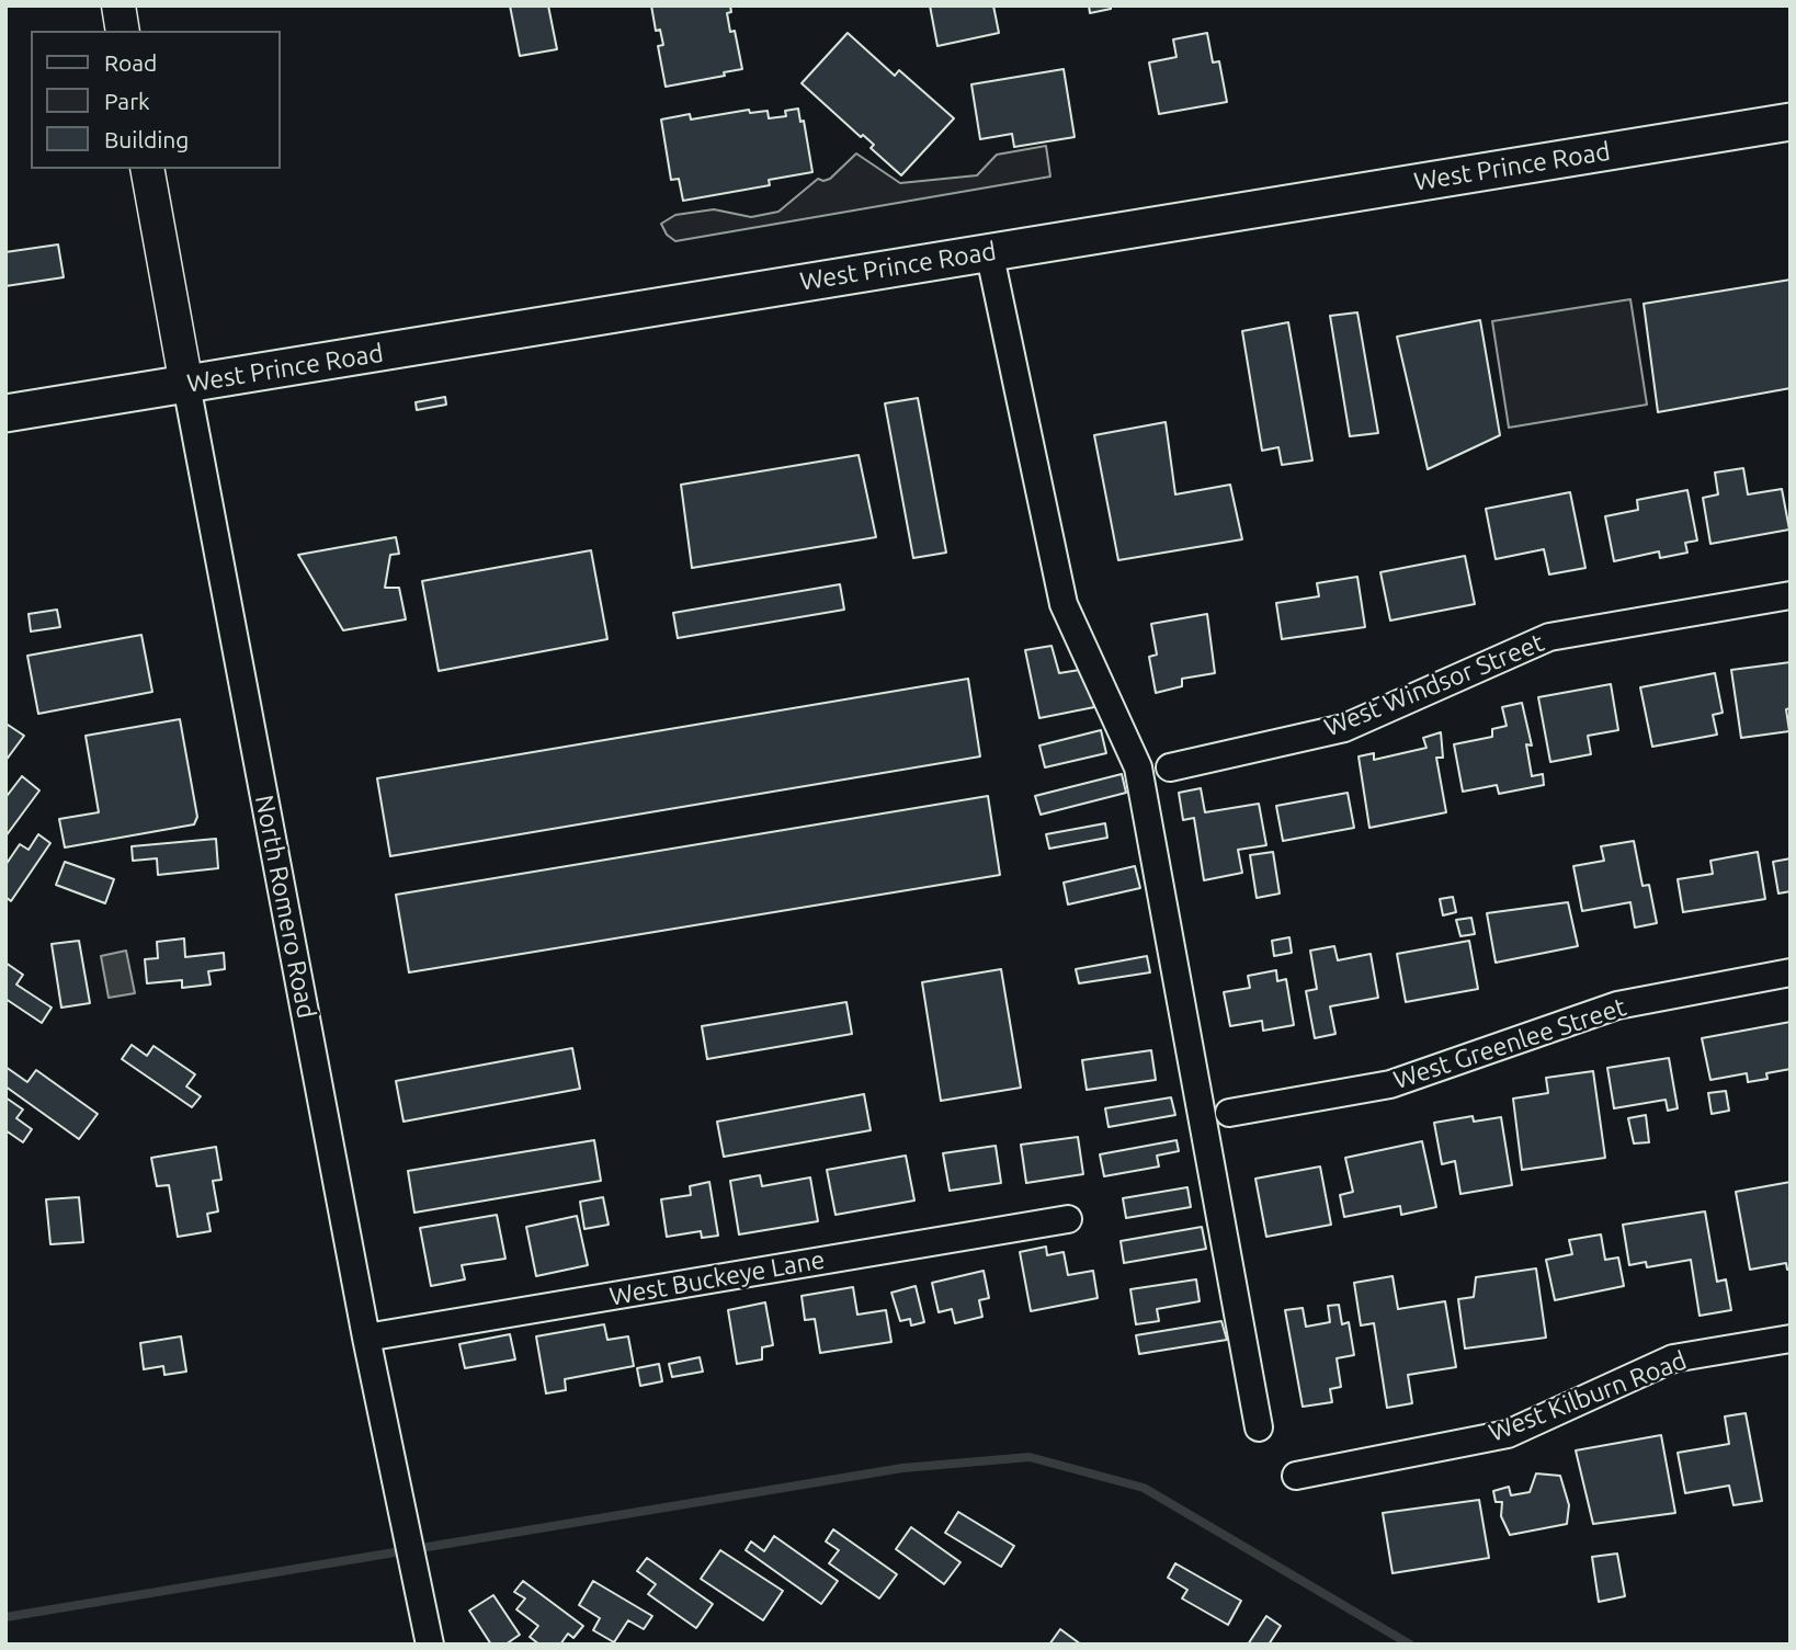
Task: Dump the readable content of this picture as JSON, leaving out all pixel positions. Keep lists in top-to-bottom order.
{
  "streets": {
    "main road": ["West Prince Road"],
    "street": [
      "West Windsor Street",
      "North Romero Road",
      "West Greenlee Street",
      "West Buckeye Lane",
      "West Kilburn Road"
    ]
  },
  "crossings": [
    ["West Prince Road", "North Romero Road"],
    ["North Romero Road", "West Buckeye Lane"]
  ],
  "legend": ["Road", "Park", "Building"]
}
